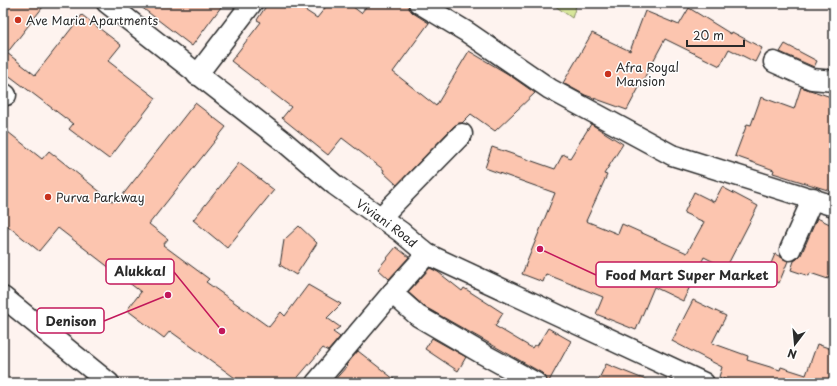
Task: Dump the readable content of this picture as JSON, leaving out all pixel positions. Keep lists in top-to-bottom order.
{
  "streets": {
    "street": ["Viviani Road"]
  },
  "places": [
    "Ave Maria Apartments",
    "Afra Royal Mansion",
    "Purva Parkway",
    "Food Mart Super Market",
    "Denison",
    "Alukkal"
  ],
  "scale_bar": "20 m",
  "north": "bottom"
}
